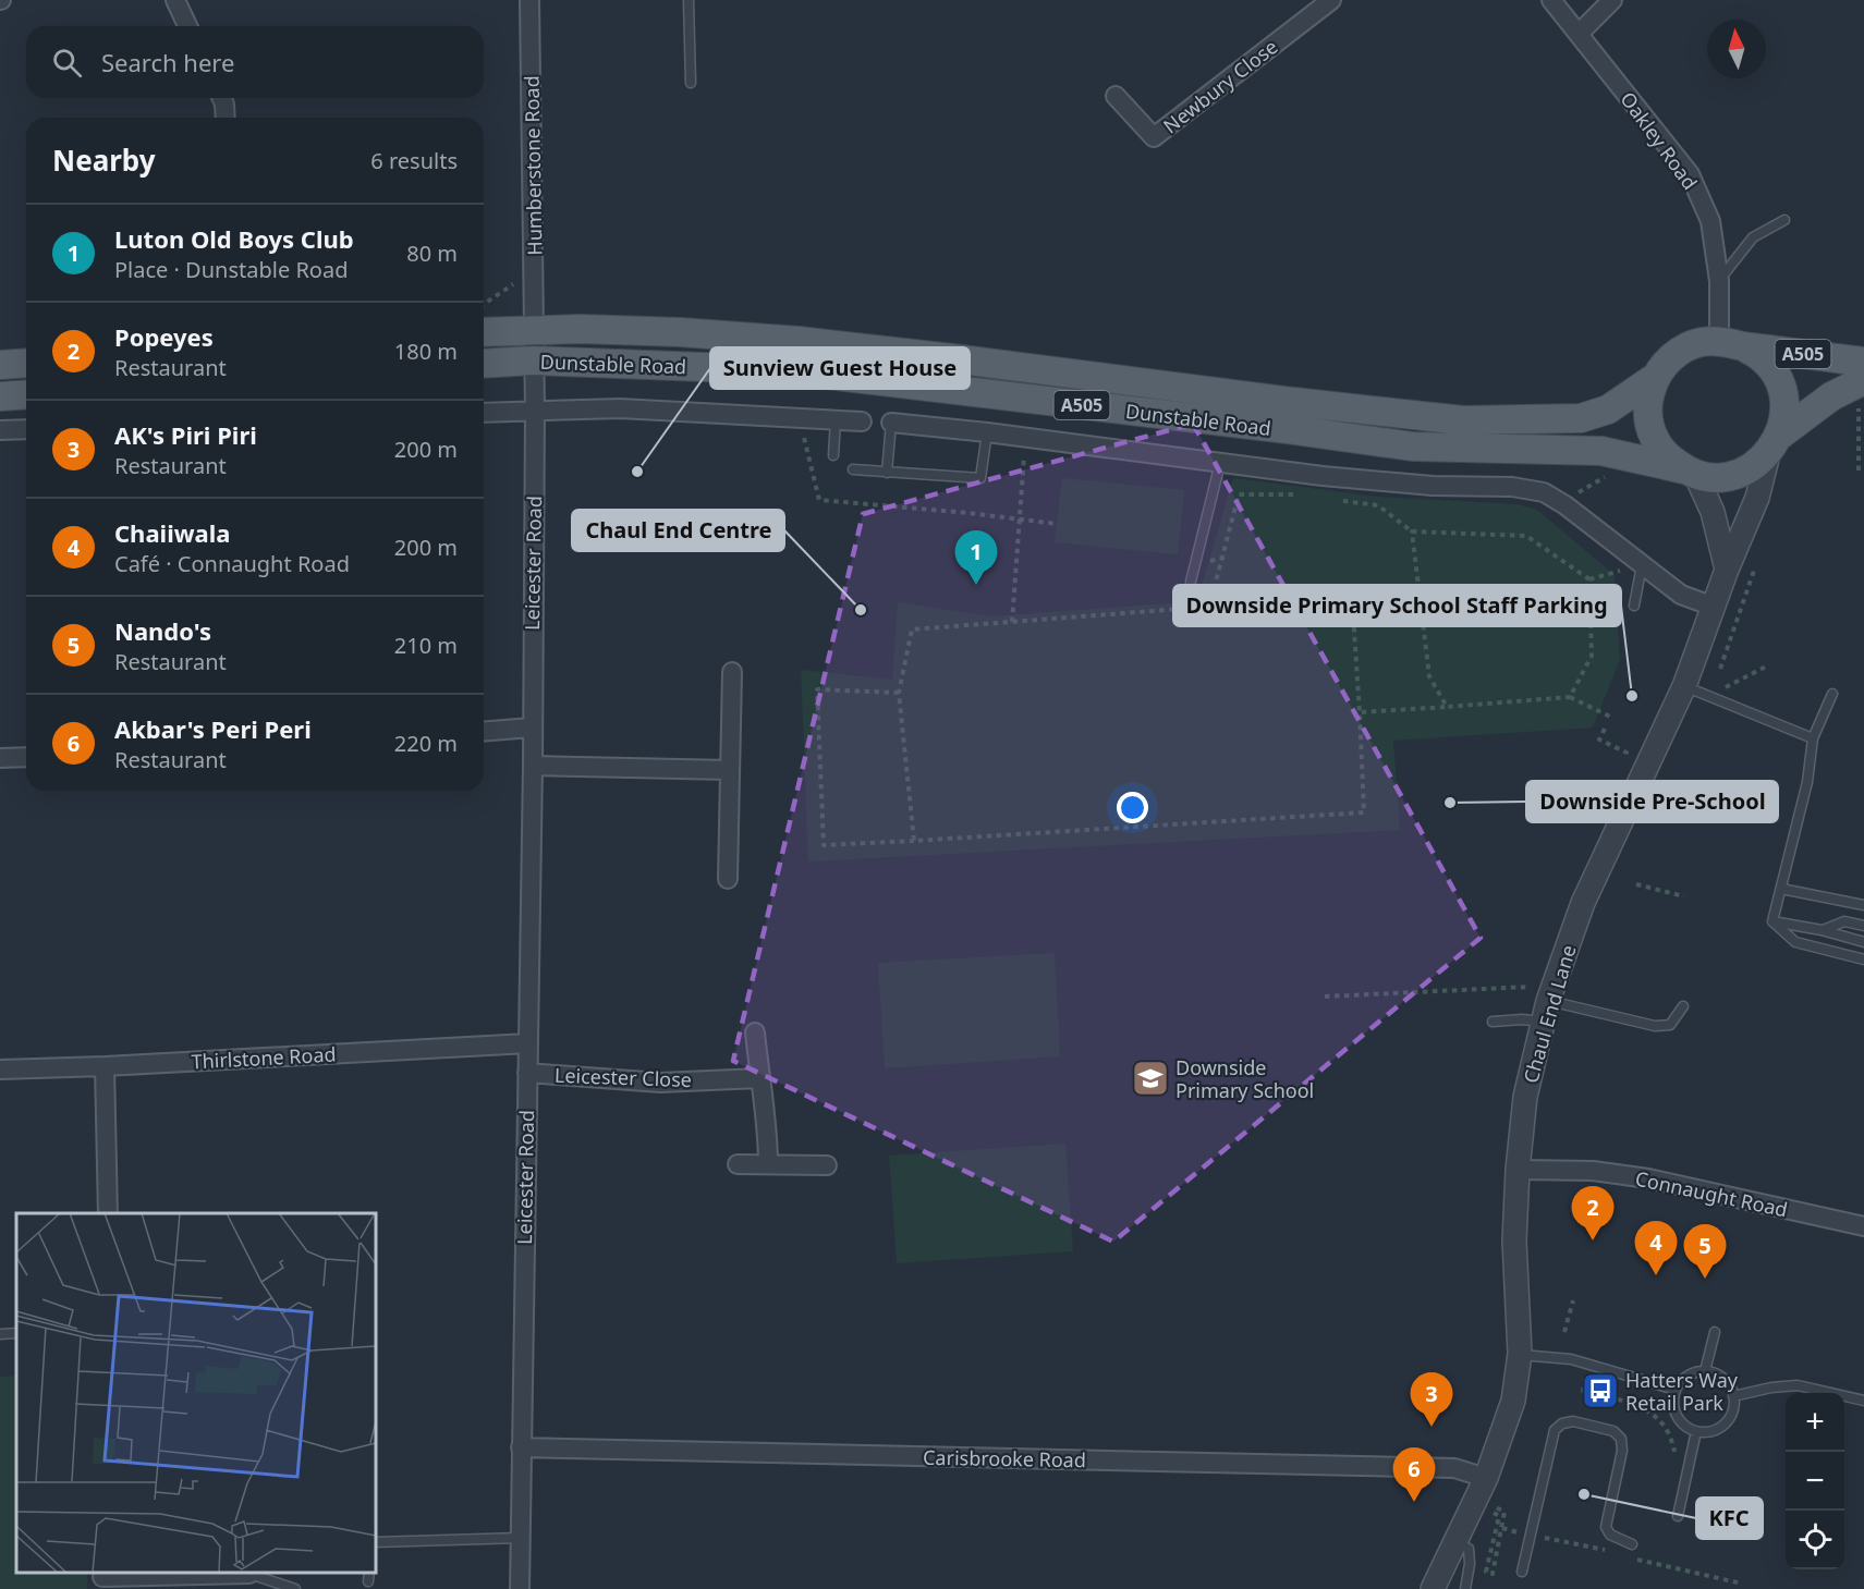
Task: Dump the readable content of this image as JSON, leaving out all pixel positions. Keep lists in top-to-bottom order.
{
  "streets": {
    "main road": ["A505", "Dunstable Road"],
    "street": [
      "Newbury Close",
      "Oakley Road",
      "Humberstone Road",
      "Leicester Road",
      "Chaul End Lane",
      "Thirlstone Road",
      "Leicester Close",
      "Connaught Road",
      "Carisbrooke Road"
    ]
  },
  "crossings": [
    ["Oakley Road", "A505"],
    ["Oakley Road", "Dunstable Road"],
    ["Oakley Road", "Chaul End Lane"],
    ["Humberstone Road", "Dunstable Road"],
    ["Humberstone Road", "Leicester Road"],
    ["A505", "Dunstable Road"],
    ["A505", "Chaul End Lane"],
    ["Dunstable Road", "Leicester Road"],
    ["Dunstable Road", "Chaul End Lane"],
    ["Leicester Road", "Thirlstone Road"],
    ["Leicester Road", "Leicester Close"],
    ["Leicester Road", "Carisbrooke Road"],
    ["Chaul End Lane", "Connaught Road"],
    ["Chaul End Lane", "Carisbrooke Road"]
  ],
  "places": {
    "other": [
      "Sunview Guest House",
      "Chaul End Centre",
      "Downside Primary School Staff Parking",
      "Downside Pre-School",
      "KFC"
    ],
    "school or university": ["Downside Primary School"],
    "bus stop": ["Hatters Way Retail Park"]
  },
  "north": "top",
  "page": {
    "search": "Search here",
    "heading": ["Nearby", "6 results"],
    "list": [
      {
        "mark": "1",
        "name": "Luton Old Boys Club",
        "note": "Place · Dunstable Road",
        "value": "80 m"
      },
      {
        "mark": "2",
        "name": "Popeyes",
        "note": "Restaurant",
        "value": "180 m"
      },
      {
        "mark": "3",
        "name": "AK's Piri Piri",
        "note": "Restaurant",
        "value": "200 m"
      },
      {
        "mark": "4",
        "name": "Chaiiwala",
        "note": "Café · Connaught Road",
        "value": "200 m"
      },
      {
        "mark": "5",
        "name": "Nando's",
        "note": "Restaurant",
        "value": "210 m"
      },
      {
        "mark": "6",
        "name": "Akbar's Peri Peri",
        "note": "Restaurant",
        "value": "220 m"
      }
    ],
    "pins": [
      "1",
      "2",
      "4",
      "5",
      "3",
      "6"
    ],
    "map_buttons": ["+", "−"]
  }
}
